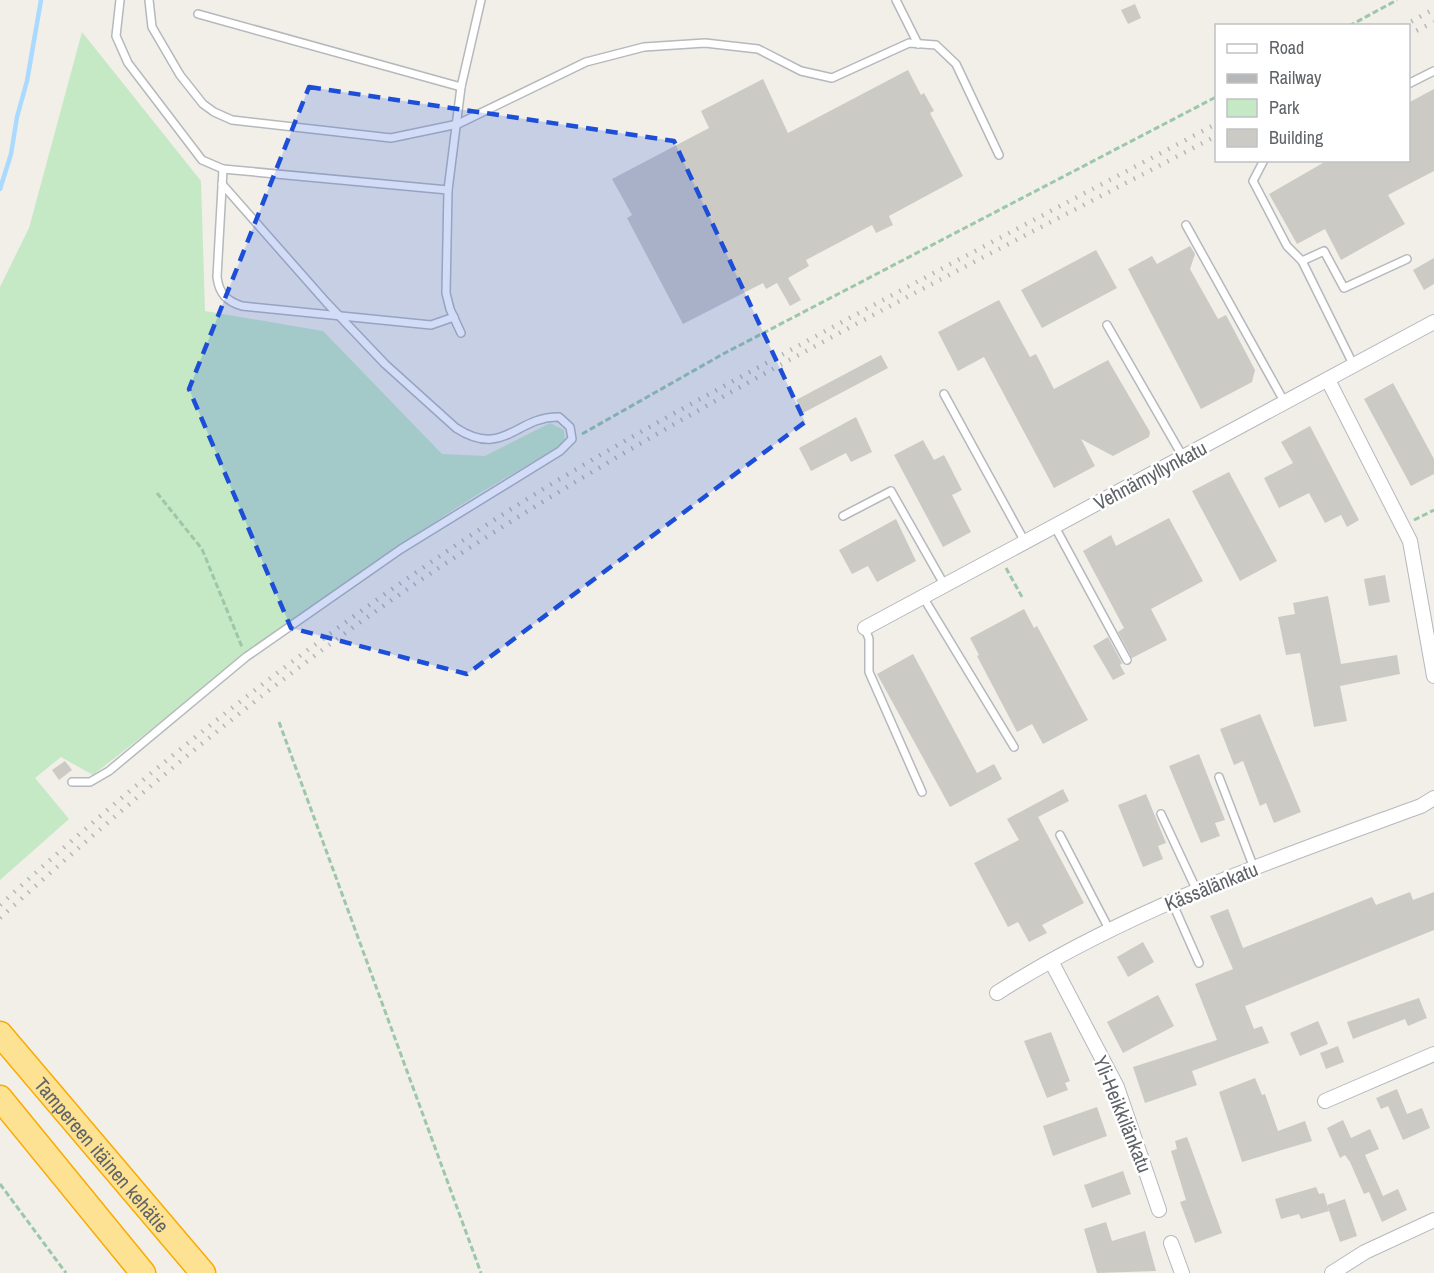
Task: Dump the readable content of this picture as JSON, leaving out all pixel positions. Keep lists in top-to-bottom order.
{
  "streets": {
    "highway": ["Tampereen itäinen kehätie"],
    "street": ["Vehnämyllynkatu", "Kässälänkatu", "Yli-Heikkilänkatu"]
  },
  "crossings": [
    ["Kässälänkatu", "Yli-Heikkilänkatu"]
  ],
  "legend": [
    "Road",
    "Railway",
    "Park",
    "Building"
  ]
}
